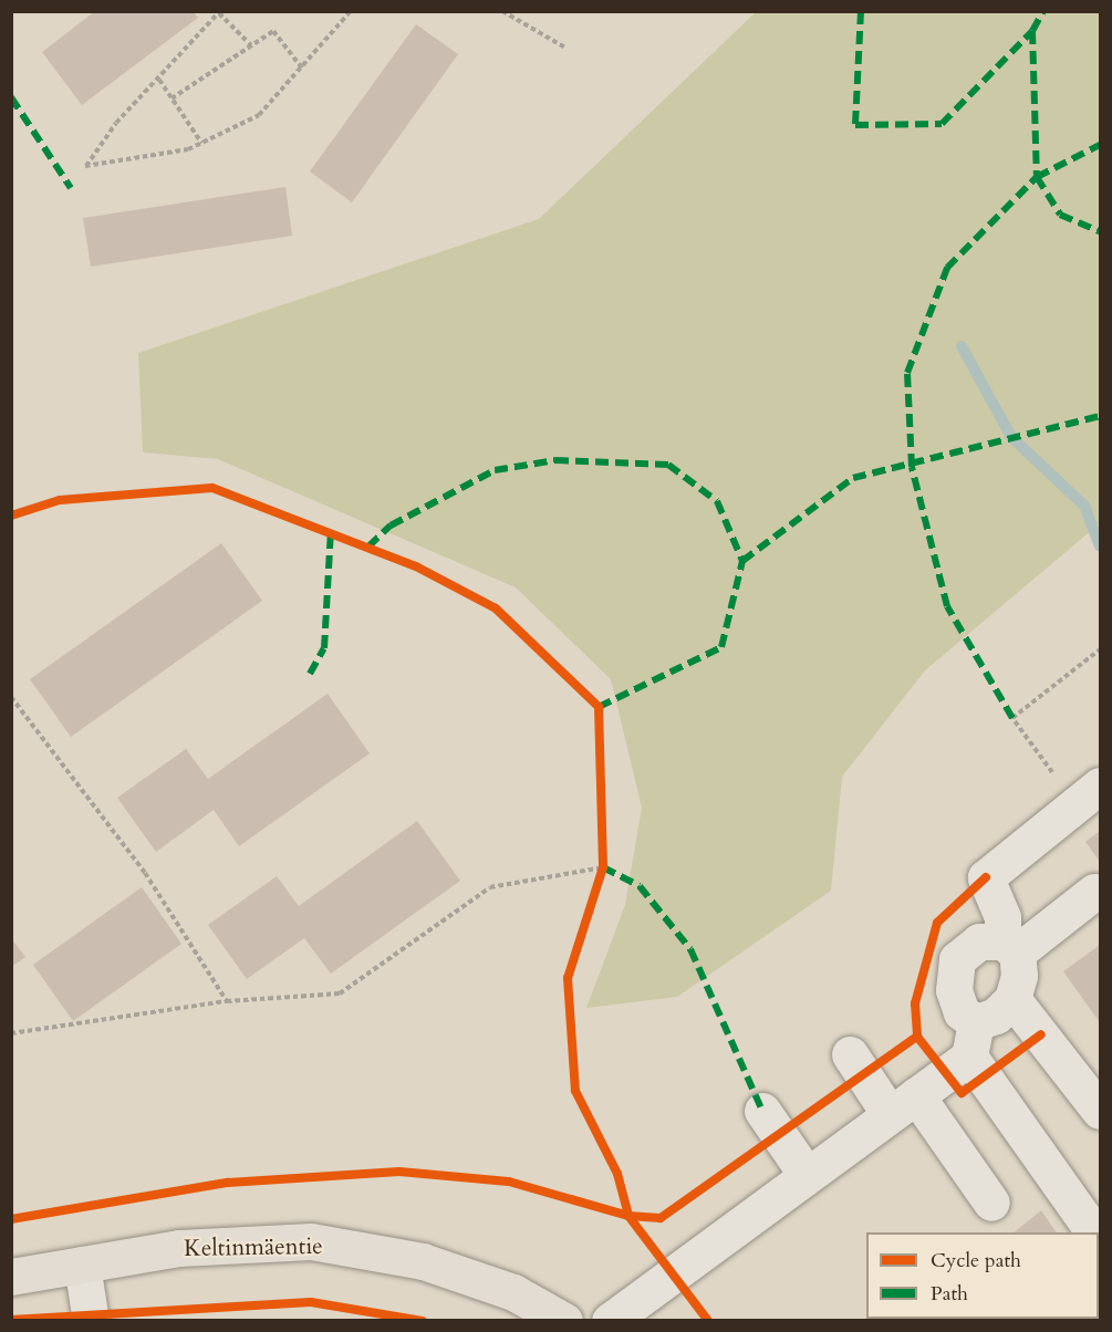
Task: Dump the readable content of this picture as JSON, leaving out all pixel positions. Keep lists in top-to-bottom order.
{
  "streets": {
    "main road": ["Keltinmäentie"]
  },
  "legend": ["Cycle path", "Path"]
}
